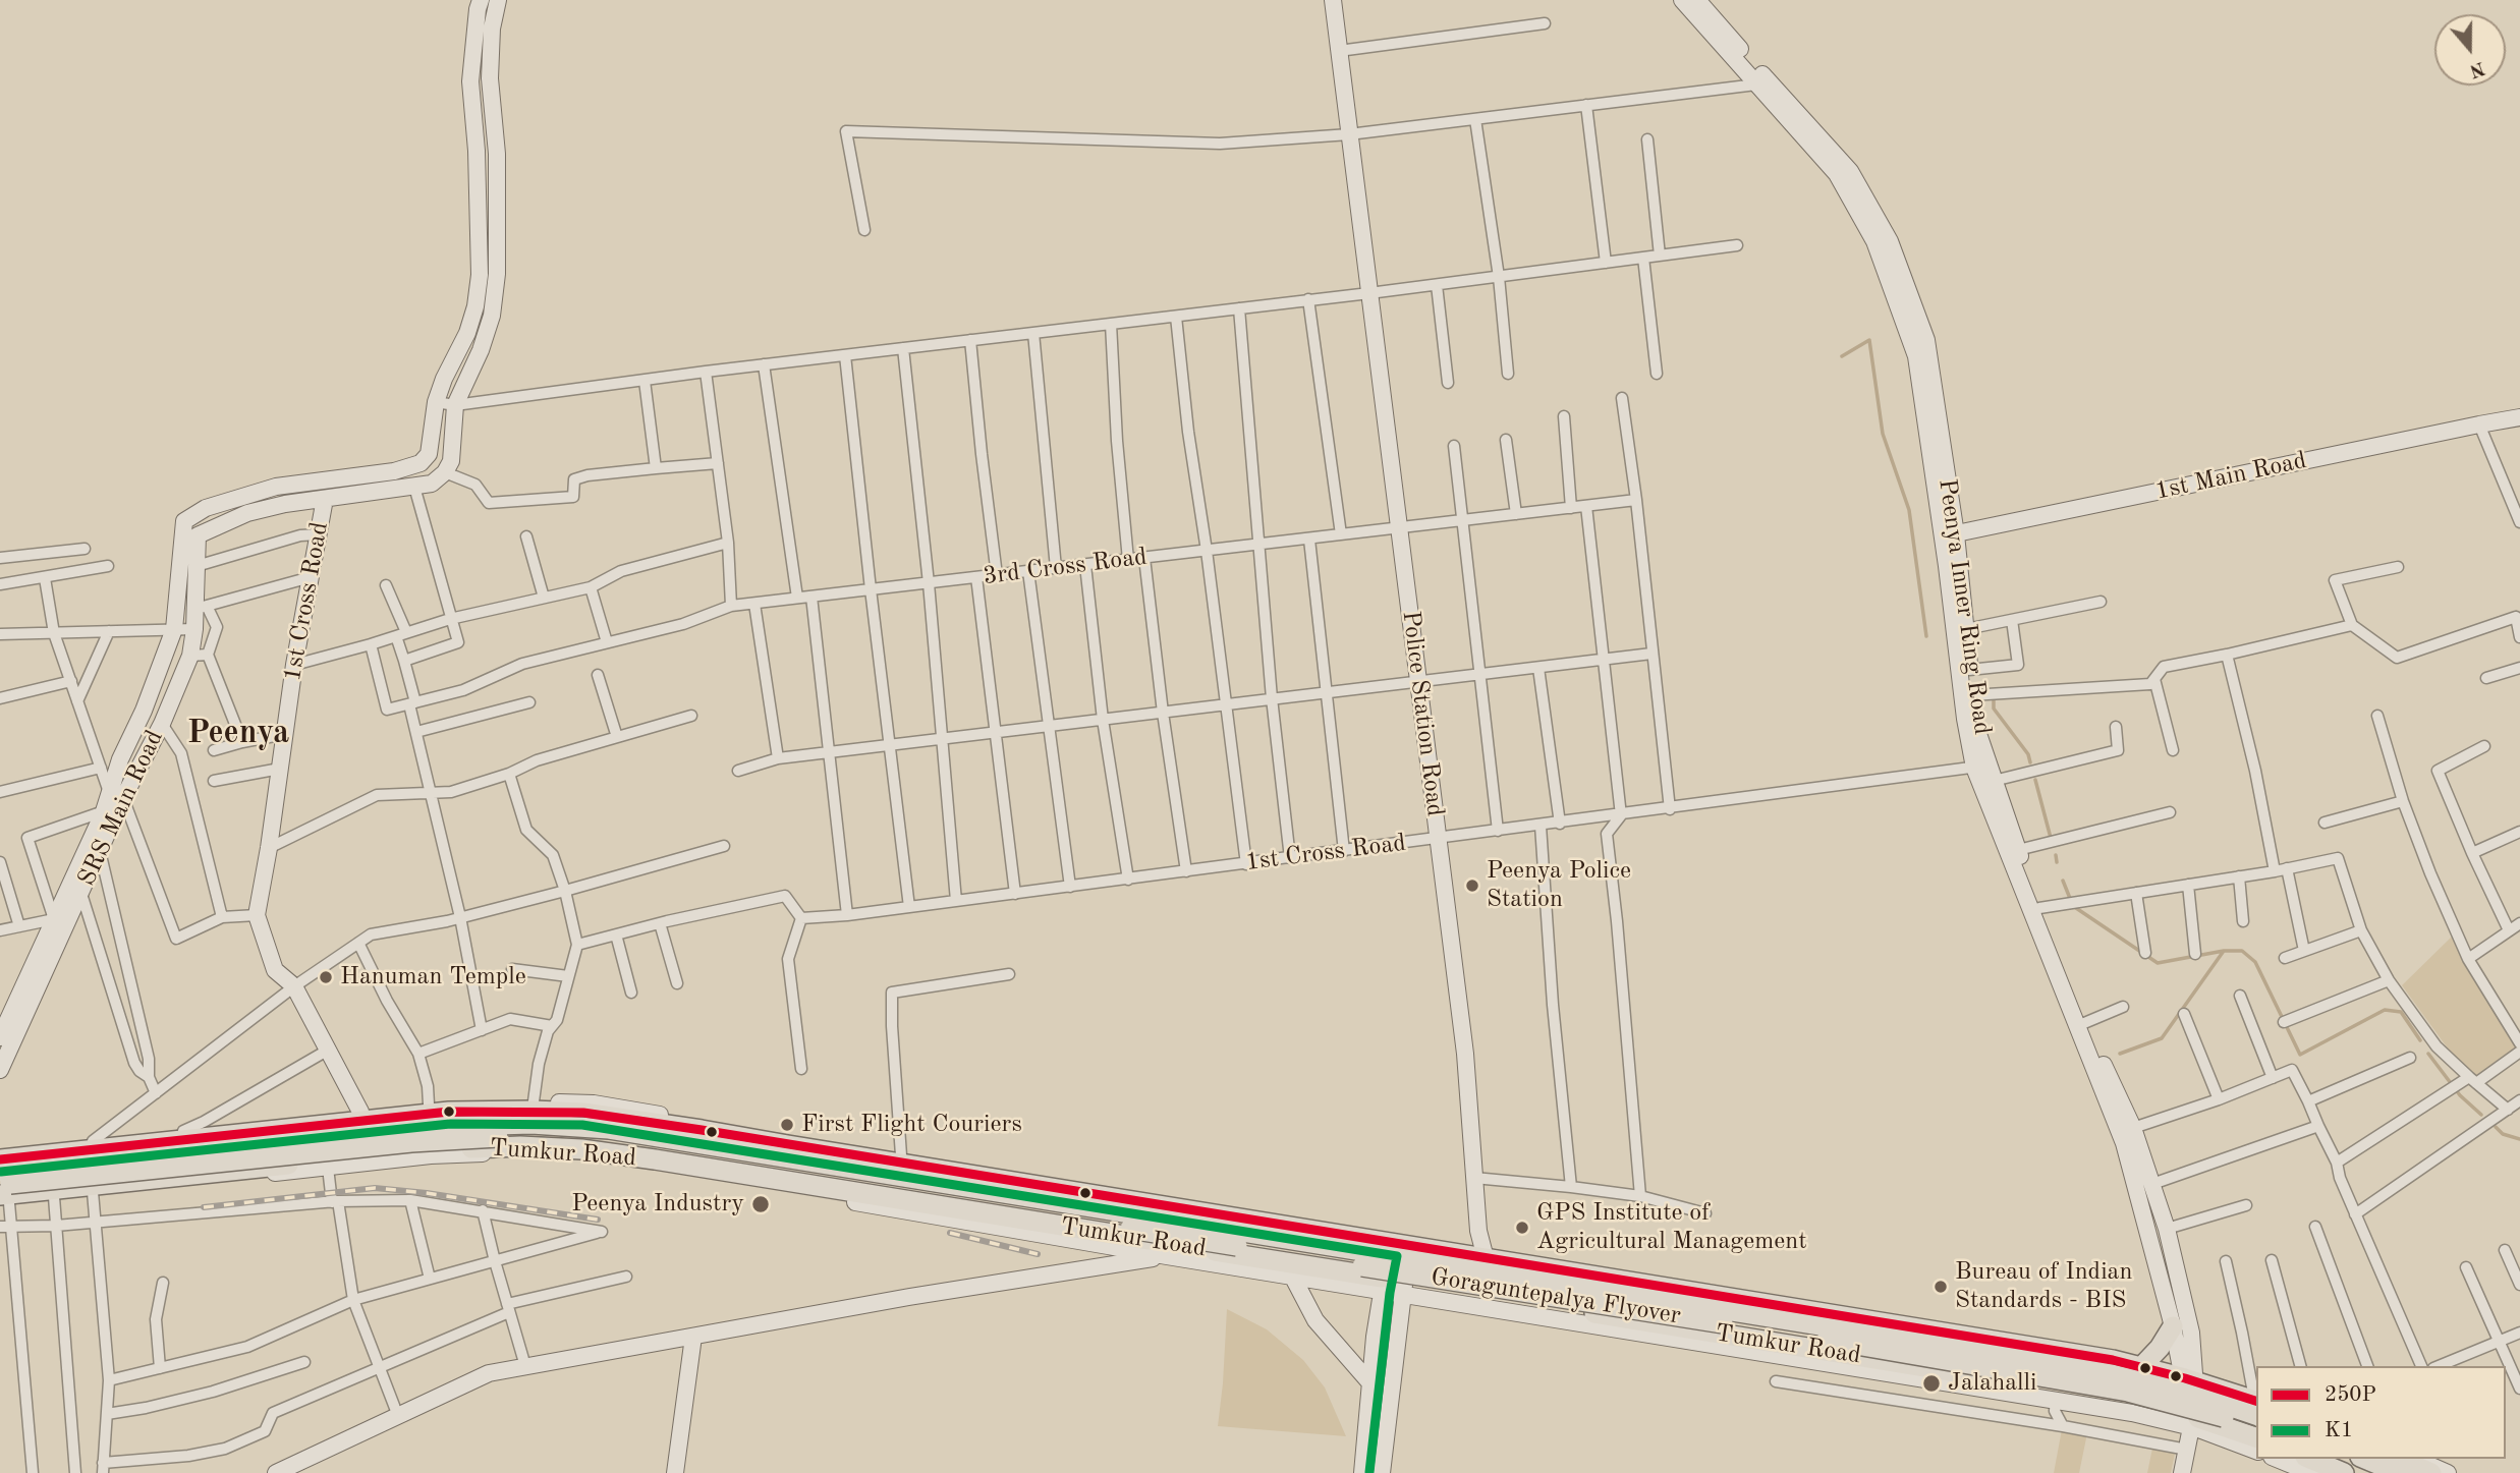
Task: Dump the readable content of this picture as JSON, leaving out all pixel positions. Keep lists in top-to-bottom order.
{
  "streets": {
    "highway": ["Tumkur Road", "Goraguntepalya Flyover"],
    "street": [
      "1st Main Road",
      "3rd Cross Road",
      "1st Cross Road",
      "Peenya Inner Ring Road",
      "Police Station Road",
      "SRS Main Road"
    ]
  },
  "crossings": [
    ["1st Main Road", "Peenya Inner Ring Road"],
    ["3rd Cross Road", "Police Station Road"],
    ["1st Cross Road", "Peenya Inner Ring Road"],
    ["1st Cross Road", "Police Station Road"],
    ["1st Cross Road", "SRS Main Road"],
    ["Peenya Inner Ring Road", "Tumkur Road"],
    ["Police Station Road", "Tumkur Road"],
    ["Tumkur Road", "Goraguntepalya Flyover"]
  ],
  "districts": ["Peenya"],
  "places": [
    "Peenya Police Station",
    "Hanuman Temple",
    "First Flight Couriers",
    "Peenya Industry",
    "GPS Institute of Agricultural Management",
    "Bureau of Indian Standards - BIS",
    "Jalahalli"
  ],
  "lines": ["transit line 250P", "transit line K1"],
  "legend": ["250P", "K1"],
  "north": "bottom"
}
